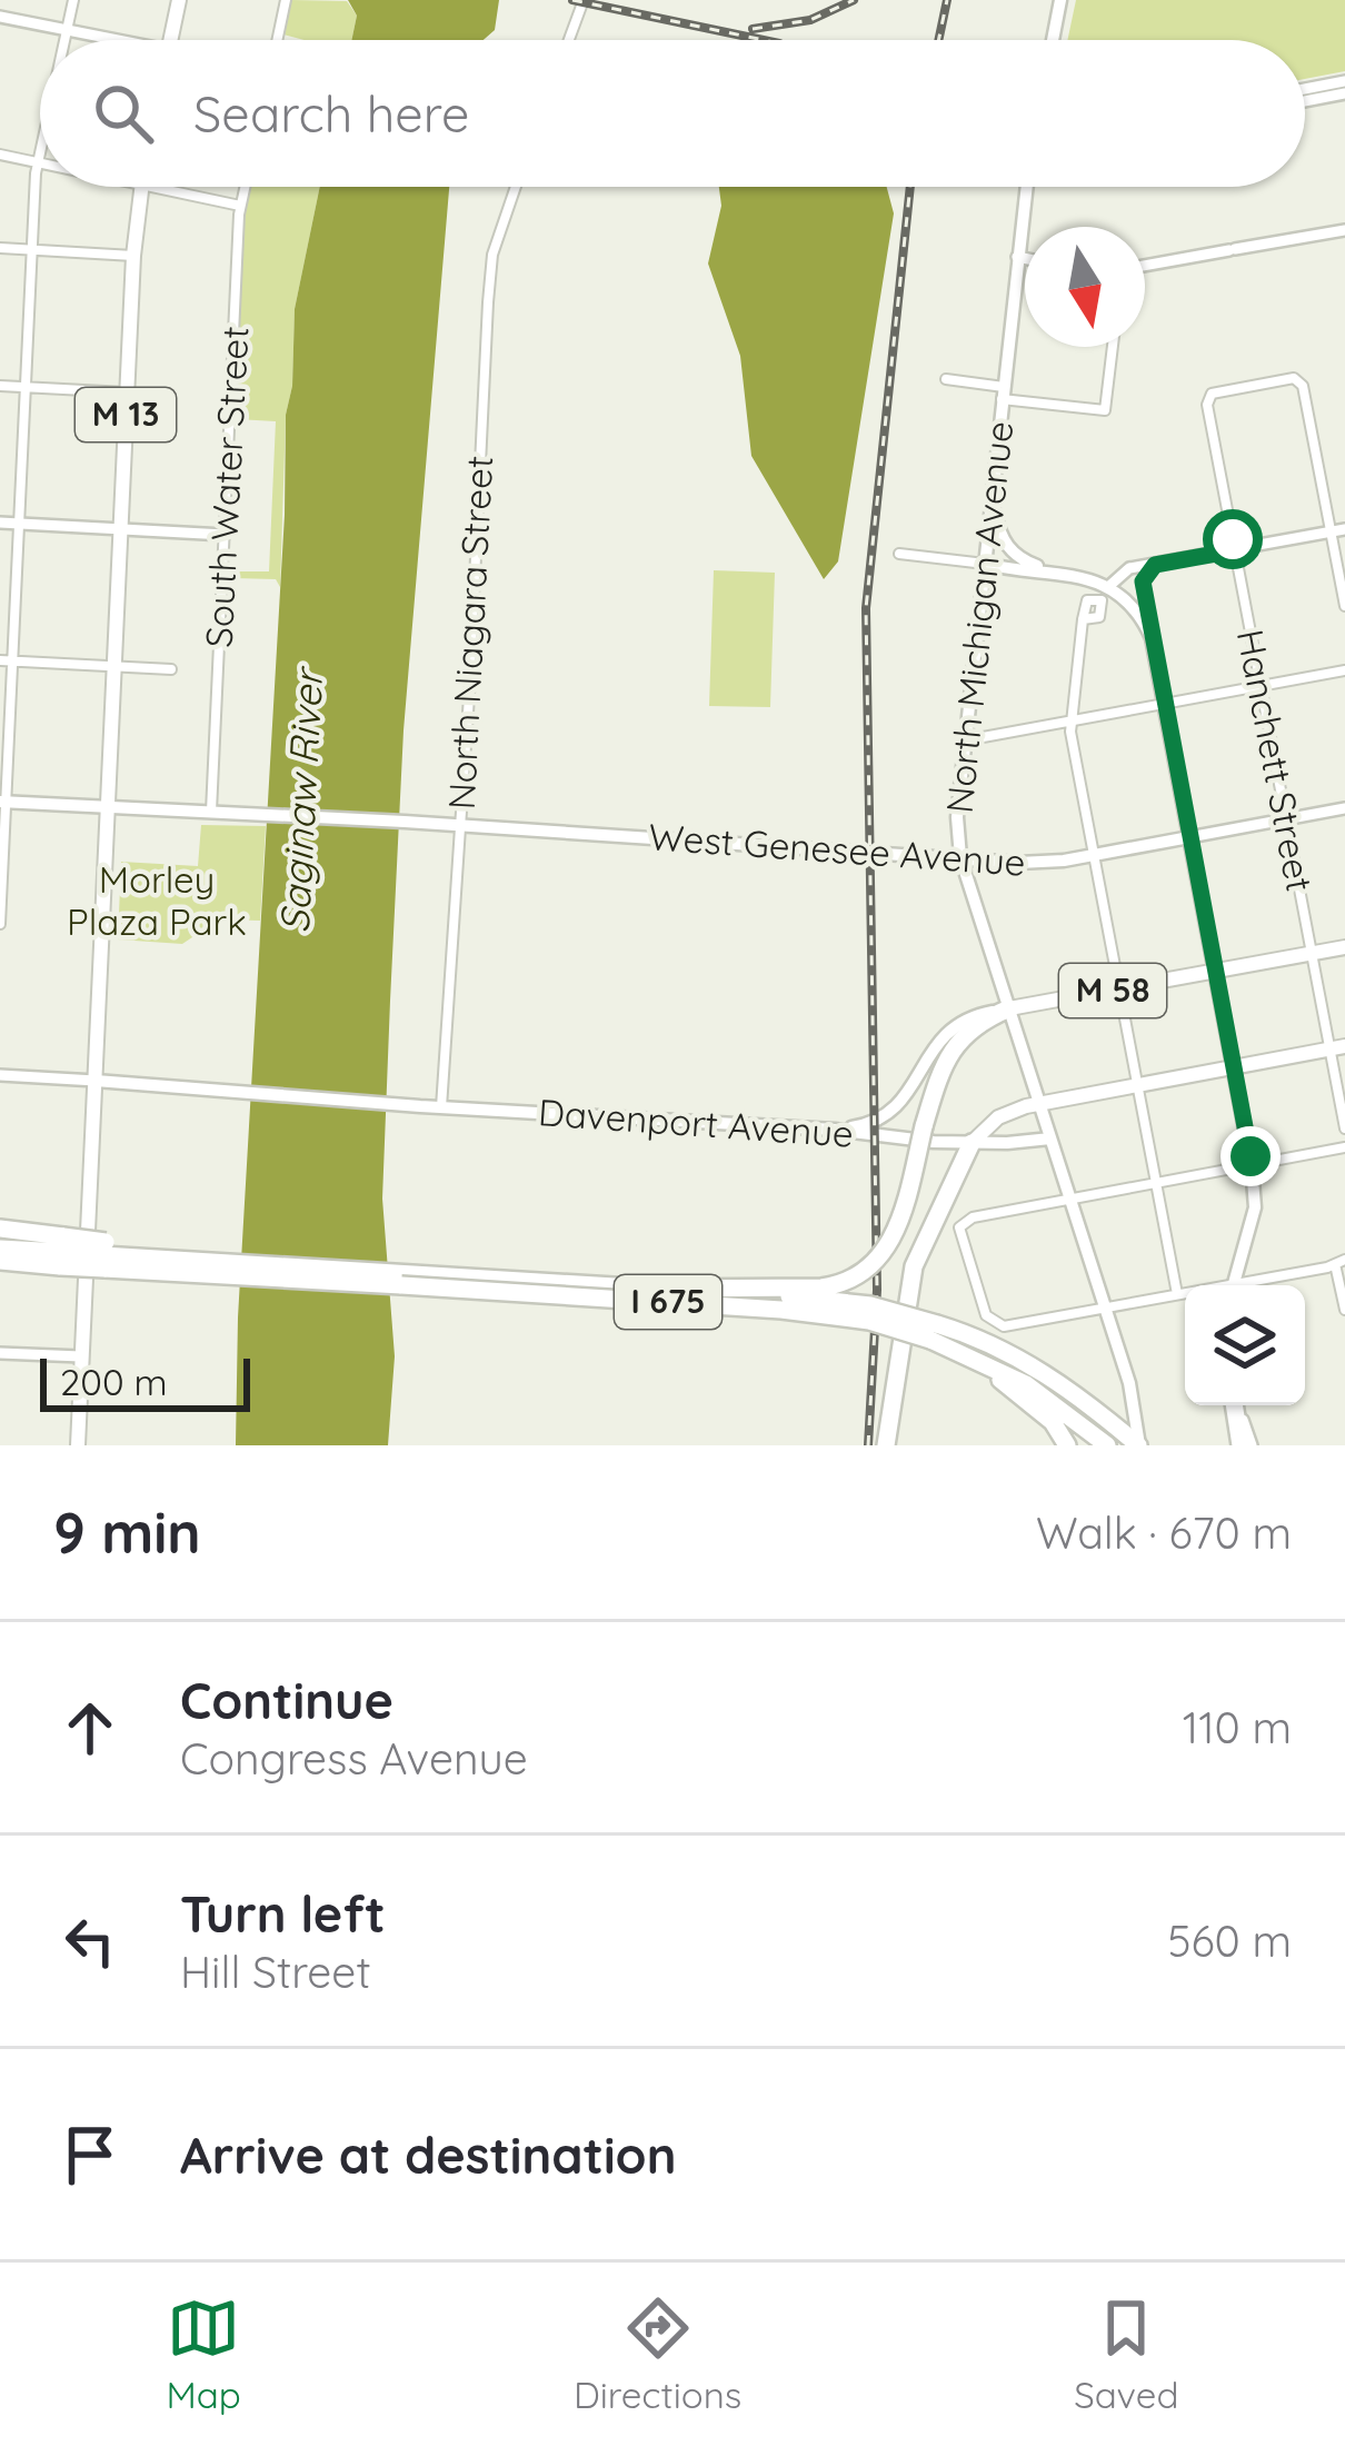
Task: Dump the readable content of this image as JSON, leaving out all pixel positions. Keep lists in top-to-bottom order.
{
  "streets": {
    "highway": ["I 675"],
    "main road": [
      "M 13",
      "North Michigan Avenue",
      "West Genesee Avenue",
      "M 58",
      "Davenport Avenue"
    ],
    "street": ["South Water Street", "North Niagara Street", "Hanchett Street"]
  },
  "crossings": [
    ["M 13", "West Genesee Avenue"],
    ["M 13", "Davenport Avenue"],
    ["South Water Street", "West Genesee Avenue"],
    ["North Michigan Avenue", "West Genesee Avenue"],
    ["North Michigan Avenue", "M 58"],
    ["North Michigan Avenue", "Davenport Avenue"],
    ["North Michigan Avenue", "I 675"],
    ["North Niagara Street", "West Genesee Avenue"],
    ["North Niagara Street", "Davenport Avenue"],
    ["Hanchett Street", "West Genesee Avenue"],
    ["Hanchett Street", "M 58"]
  ],
  "water": ["Saginaw River"],
  "parks": ["Morley Plaza Park"],
  "scale_bar": "200 m",
  "north": "bottom",
  "page": {
    "search": "Search here",
    "scale": "200 m",
    "heading": ["9 min", "Walk · 670 m"],
    "list": [
      ["Continue", "Congress Avenue", "110 m"],
      ["Turn left", "Hill Street", "560 m"],
      "Arrive at destination"
    ],
    "nav": ["Map", "Directions", "Saved"]
  }
}
